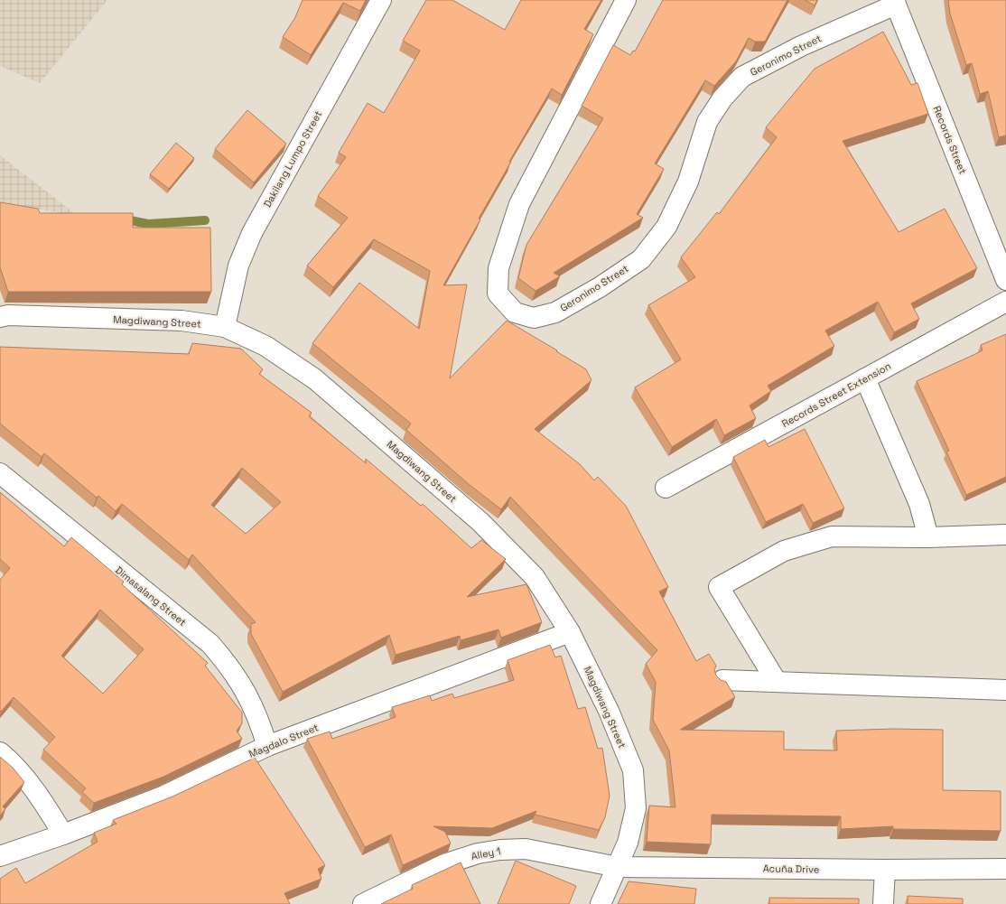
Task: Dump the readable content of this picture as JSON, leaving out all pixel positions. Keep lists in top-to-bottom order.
{
  "streets": {
    "street": [
      "Geronimo Street",
      "Records Street",
      "Dakilang Lumpo Street",
      "Magdiwang Street",
      "Records Street Extension",
      "Dimasalang Street",
      "Magdalo Street",
      "Alley 1",
      "Acuña Drive"
    ]
  },
  "crossings": [
    ["Geronimo Street", "Records Street"],
    ["Dakilang Lumpo Street", "Magdiwang Street"],
    ["Magdiwang Street", "Magdalo Street"],
    ["Magdiwang Street", "Alley 1"],
    ["Magdiwang Street", "Acuña Drive"],
    ["Dimasalang Street", "Magdalo Street"],
    ["Alley 1", "Acuña Drive"]
  ]
}
